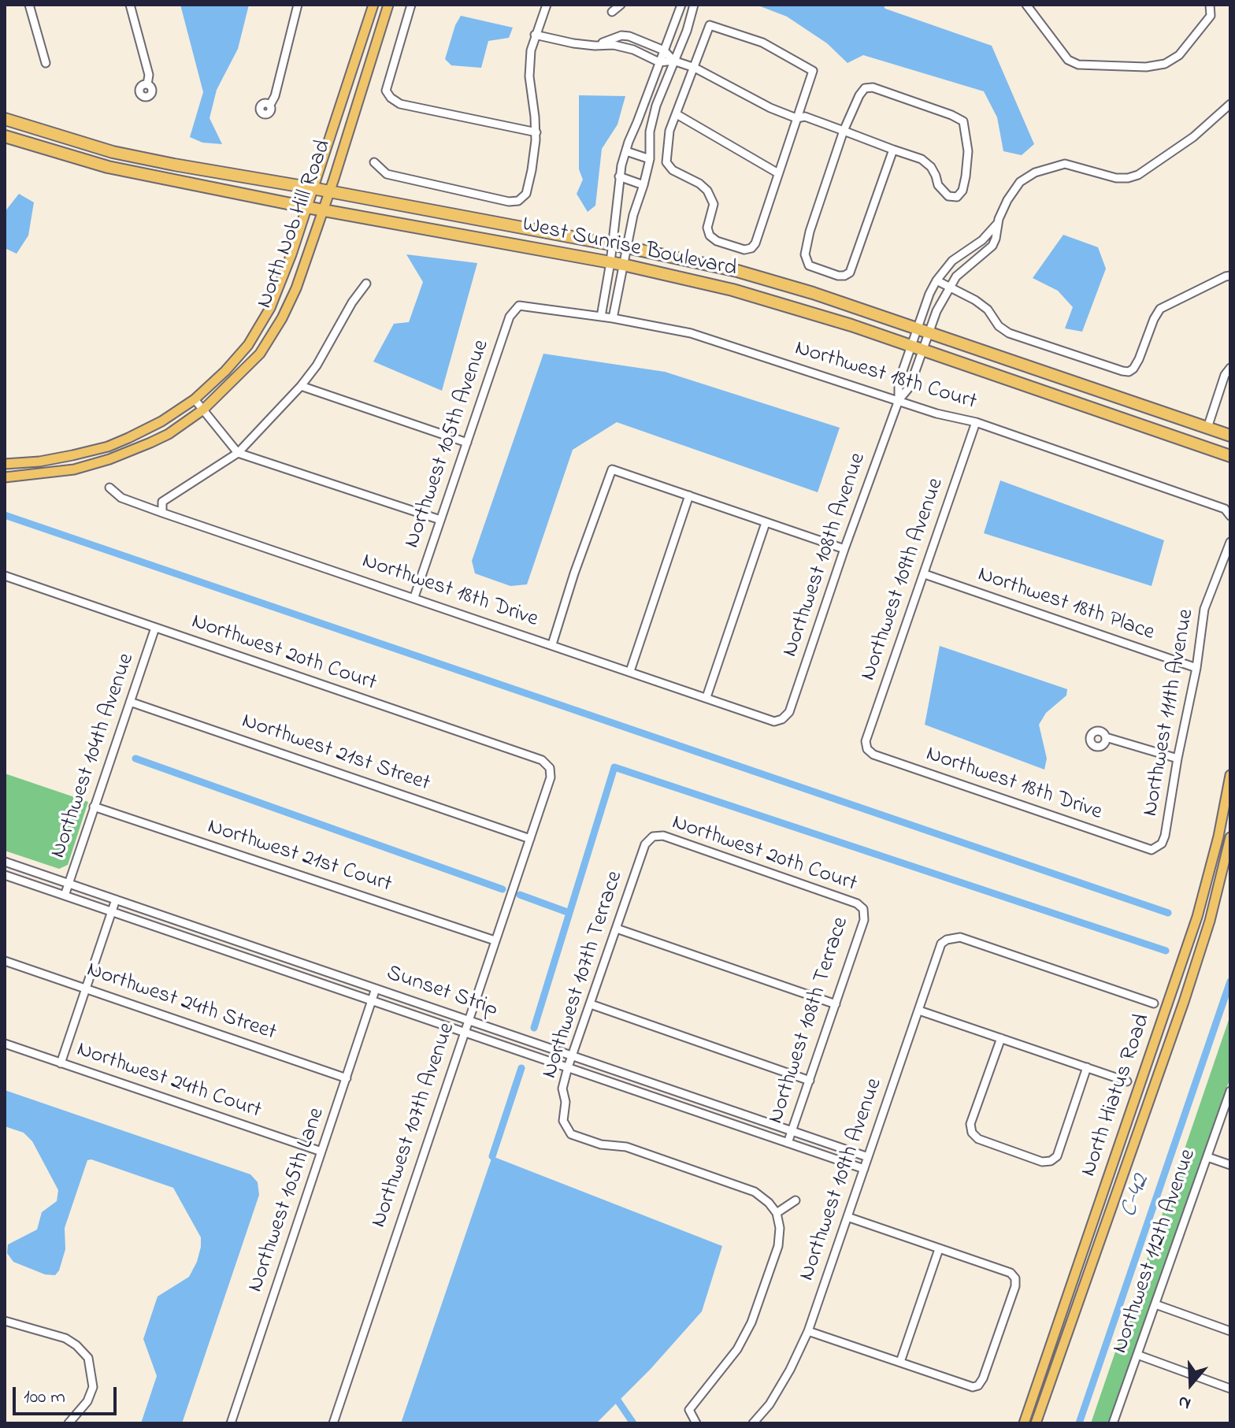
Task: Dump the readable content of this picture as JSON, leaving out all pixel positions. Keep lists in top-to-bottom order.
{
  "streets": {
    "highway": ["West Sunrise Boulevard"],
    "main road": ["North Nob Hill Road", "North Hiatus Road"],
    "street": [
      "Northwest 18th Court",
      "Northwest 105th Avenue",
      "Northwest 108th Avenue",
      "Northwest 109th Avenue",
      "Northwest 18th Drive",
      "Northwest 18th Place",
      "Northwest 20th Court",
      "Northwest 111th Avenue",
      "Northwest 21st Street",
      "Northwest 104th Avenue",
      "Northwest 21st Court",
      "Northwest 107th Terrace",
      "Sunset Strip",
      "Northwest 24th Street",
      "Northwest 108th Terrace",
      "Northwest 24th Court",
      "Northwest 107th Avenue",
      "Northwest 105th Lane",
      "Northwest 112th Avenue"
    ]
  },
  "crossings": [
    ["North Nob Hill Road", "West Sunrise Boulevard"],
    ["West Sunrise Boulevard", "Northwest 108th Avenue"],
    ["Northwest 18th Court", "Northwest 105th Avenue"],
    ["Northwest 18th Court", "Northwest 108th Avenue"],
    ["Northwest 18th Court", "Northwest 109th Avenue"],
    ["Northwest 105th Avenue", "Northwest 18th Drive"],
    ["Northwest 108th Avenue", "Northwest 18th Drive"],
    ["Northwest 109th Avenue", "Northwest 18th Drive"],
    ["Northwest 109th Avenue", "Northwest 18th Place"],
    ["Northwest 109th Avenue", "Sunset Strip"],
    ["Northwest 18th Drive", "Northwest 111th Avenue"],
    ["Northwest 18th Place", "Northwest 111th Avenue"],
    ["Northwest 20th Court", "Northwest 104th Avenue"],
    ["Northwest 20th Court", "Northwest 107th Terrace"],
    ["Northwest 20th Court", "Northwest 108th Terrace"],
    ["Northwest 20th Court", "Northwest 107th Avenue"],
    ["Northwest 21st Street", "Northwest 104th Avenue"],
    ["Northwest 21st Street", "Northwest 107th Avenue"],
    ["Northwest 104th Avenue", "Northwest 21st Court"],
    ["Northwest 104th Avenue", "Sunset Strip"],
    ["Northwest 21st Court", "Northwest 107th Avenue"],
    ["Northwest 107th Terrace", "Sunset Strip"],
    ["Sunset Strip", "Northwest 108th Terrace"],
    ["Sunset Strip", "Northwest 107th Avenue"],
    ["Sunset Strip", "Northwest 105th Lane"],
    ["Northwest 24th Street", "Northwest 105th Lane"],
    ["Northwest 24th Court", "Northwest 105th Lane"]
  ],
  "water": ["C-42"],
  "scale_bar": "100 m",
  "north": "bottom"
}
